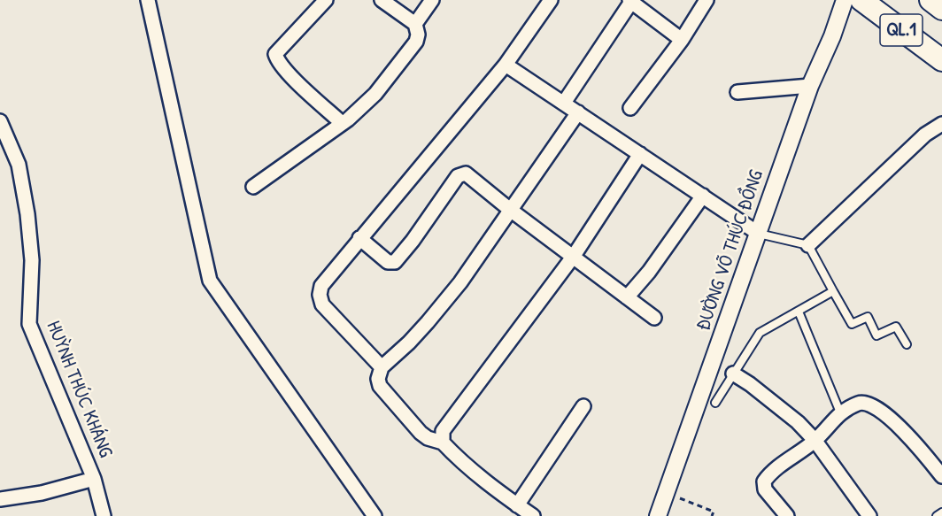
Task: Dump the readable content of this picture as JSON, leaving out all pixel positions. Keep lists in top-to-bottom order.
{
  "streets": {
    "main road": ["QL.1"],
    "street": ["ĐƯỜNG VÕ THÚC ĐỒNG", "HUỲNH THÚC KHÁNG"]
  }
}
